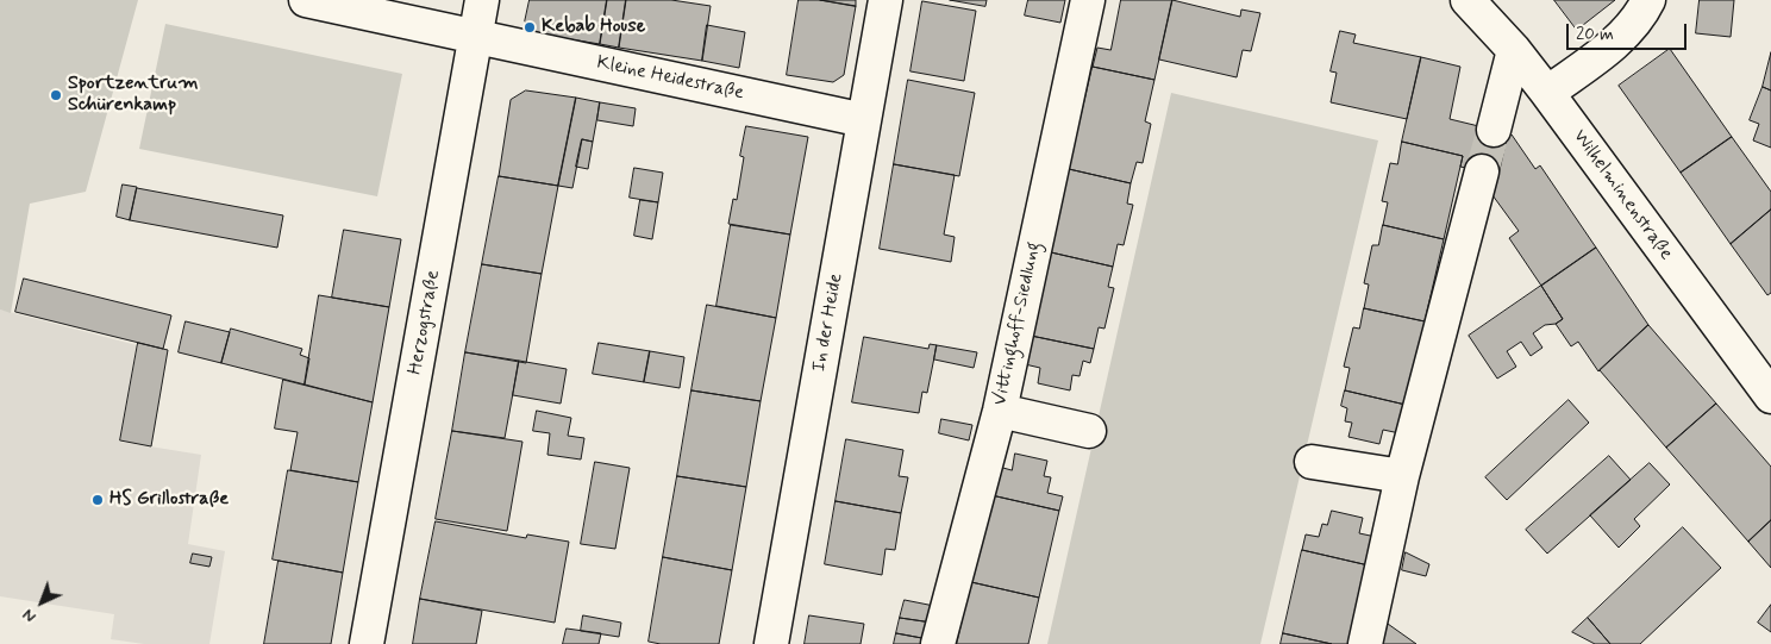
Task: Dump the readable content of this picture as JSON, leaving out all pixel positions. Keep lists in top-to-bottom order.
{
  "streets": {
    "street": [
      "Kleine Heidestraße",
      "Wilhelminenstraße",
      "Herzogstraße",
      "In der Heide",
      "Vittinghoff-Siedlung"
    ]
  },
  "crossings": [
    ["Kleine Heidestraße", "Herzogstraße"],
    ["Kleine Heidestraße", "In der Heide"]
  ],
  "places": ["Kebab House", "Sportzentrum Schürenkamp", "HS Grillostraße"],
  "scale_bar": "20 m",
  "north": "bottom left"
}
